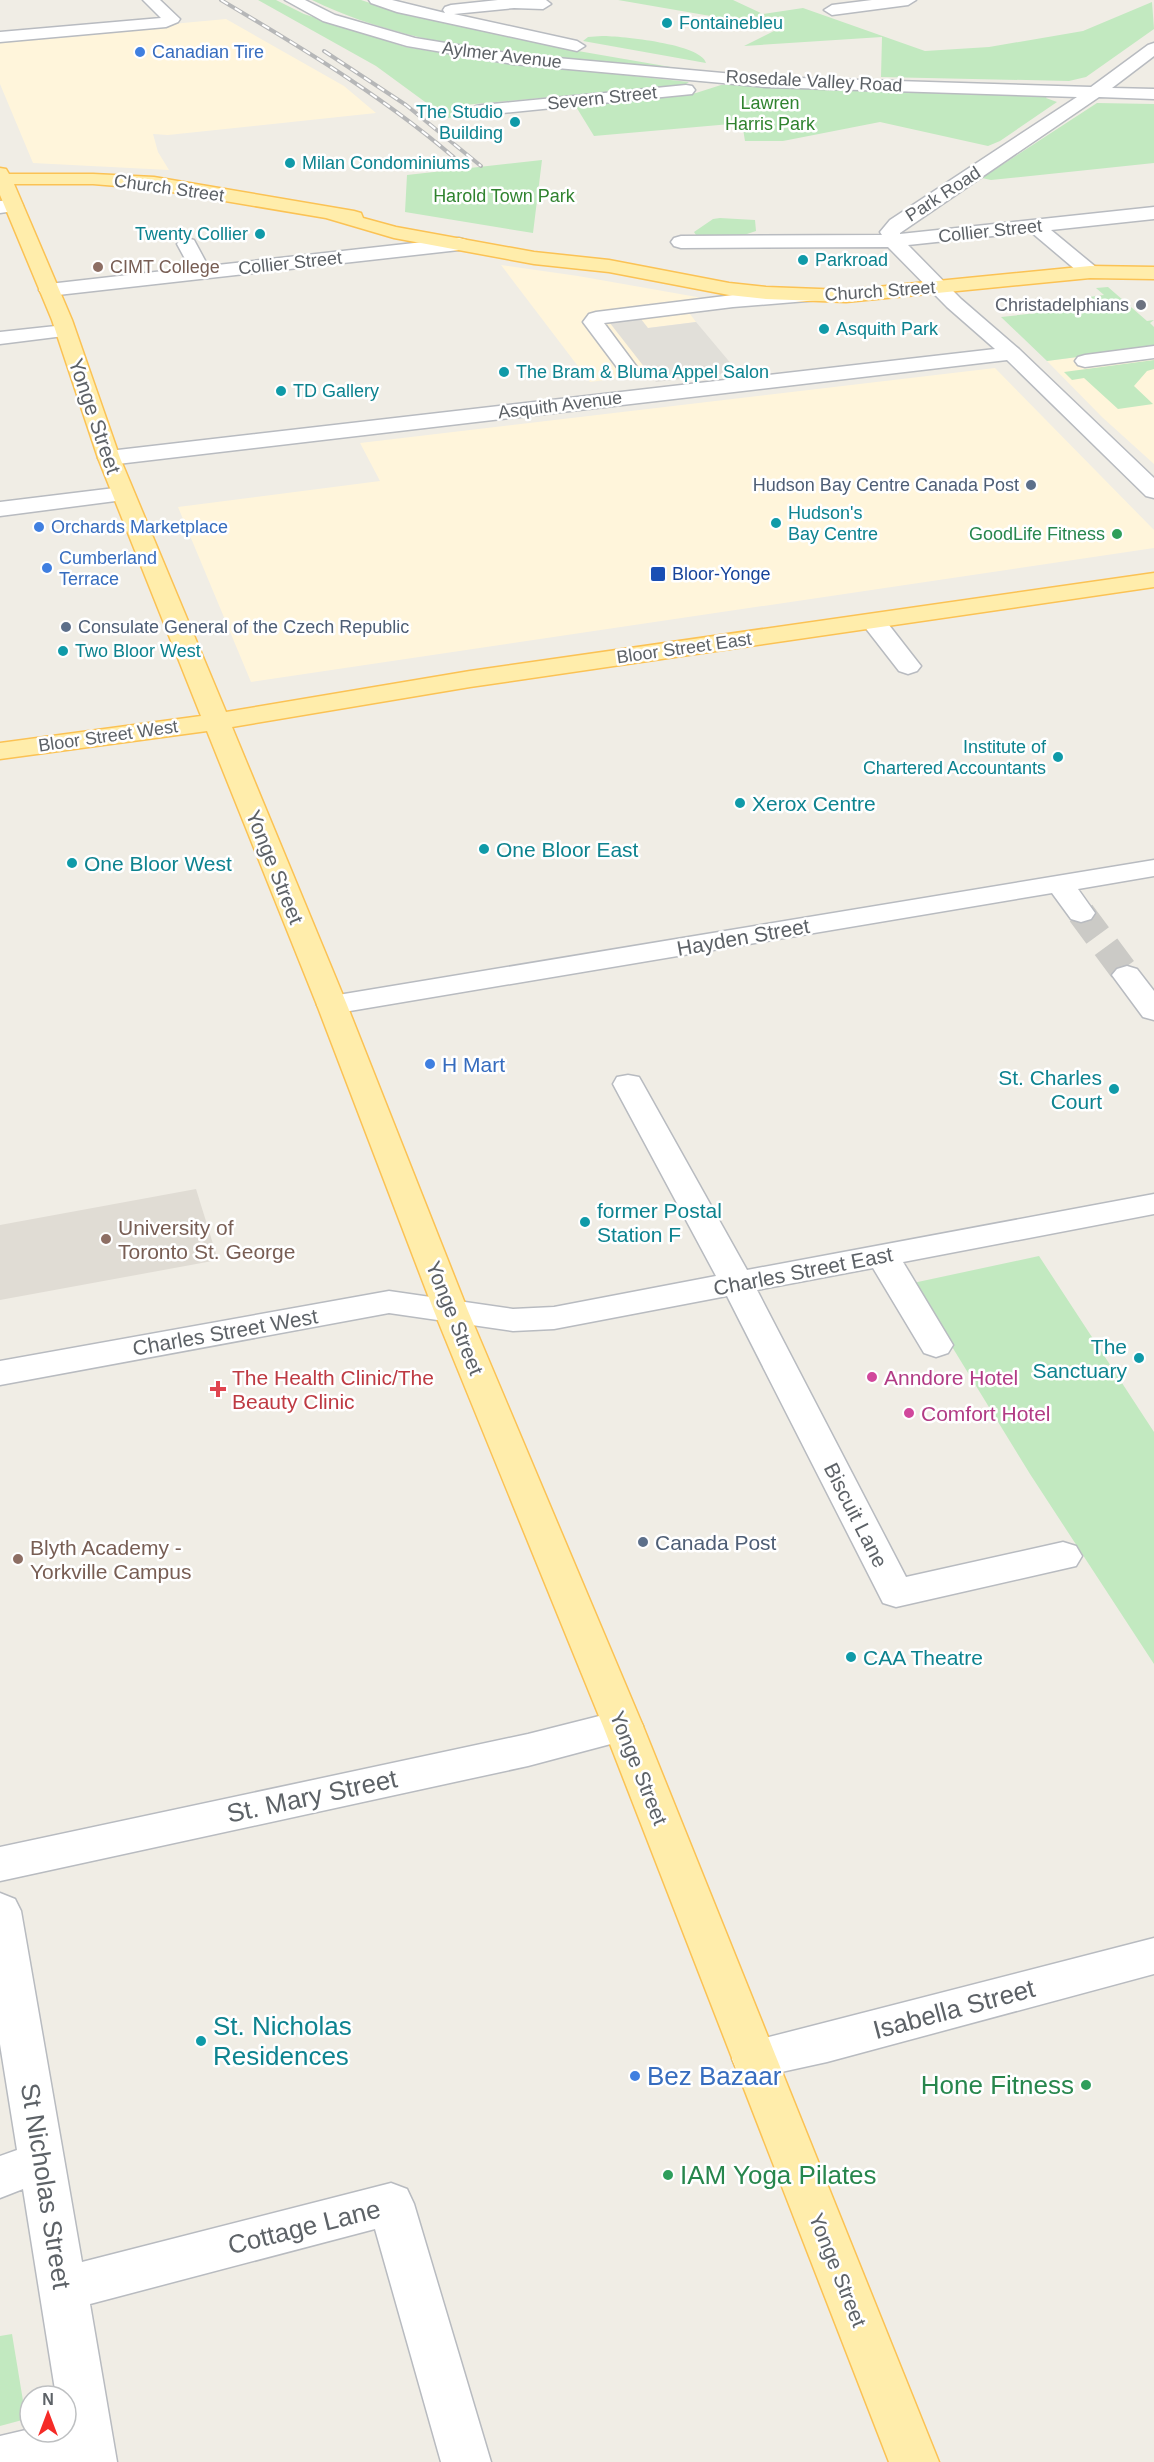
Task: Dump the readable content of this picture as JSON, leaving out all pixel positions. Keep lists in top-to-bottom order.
{
  "streets": {
    "main road": [
      "Church Street",
      "Yonge Street",
      "Bloor Street East",
      "Bloor Street West"
    ],
    "street": [
      "Aylmer Avenue",
      "Rosedale Valley Road",
      "Severn Street",
      "Park Road",
      "Collier Street",
      "Asquith Avenue",
      "Hayden Street",
      "Charles Street East",
      "Charles Street West",
      "Biscuit Lane",
      "St. Mary Street",
      "Isabella Street",
      "St Nicholas Street",
      "Cottage Lane"
    ]
  },
  "crossings": [
    ["Aylmer Avenue", "Rosedale Valley Road"],
    ["Aylmer Avenue", "Severn Street"],
    ["Rosedale Valley Road", "Severn Street"],
    ["Rosedale Valley Road", "Park Road"],
    ["Church Street", "Park Road"],
    ["Church Street", "Collier Street"],
    ["Church Street", "Yonge Street"],
    ["Park Road", "Collier Street"],
    ["Park Road", "Asquith Avenue"],
    ["Collier Street", "Yonge Street"],
    ["Asquith Avenue", "Yonge Street"],
    ["Yonge Street", "Bloor Street East"],
    ["Yonge Street", "Bloor Street West"],
    ["Yonge Street", "Hayden Street"],
    ["Yonge Street", "Charles Street East"],
    ["Yonge Street", "Charles Street West"],
    ["Yonge Street", "St. Mary Street"],
    ["Yonge Street", "Isabella Street"],
    ["Bloor Street East", "Bloor Street West"],
    ["Charles Street East", "Charles Street West"],
    ["Charles Street East", "Biscuit Lane"],
    ["St Nicholas Street", "Cottage Lane"]
  ],
  "parks": ["Lawren Harris Park", "Harold Town Park"],
  "places": {
    "other": [
      "Fontainebleu",
      "Canadian Tire",
      "The Studio Building",
      "Milan Condominiums",
      "Twenty Collier",
      "Parkroad",
      "CIMT College",
      "Christadelphians",
      "Asquith Park",
      "The Bram & Bluma Appel Salon",
      "TD Gallery",
      "Hudson Bay Centre Canada Post",
      "Hudson's Bay Centre",
      "Orchards Marketplace",
      "GoodLife Fitness",
      "Cumberland Terrace",
      "Consulate General of the Czech Republic",
      "Two Bloor West",
      "Institute of Chartered Accountants",
      "Xerox Centre",
      "One Bloor East",
      "One Bloor West",
      "H Mart",
      "St. Charles Court",
      "former Postal Station F",
      "University of Toronto St. George",
      "The Sanctuary",
      "Anndore Hotel",
      "Comfort Hotel",
      "Canada Post",
      "Blyth Academy - Yorkville Campus",
      "CAA Theatre",
      "St. Nicholas Residences",
      "Bez Bazaar",
      "Hone Fitness",
      "IAM Yoga Pilates"
    ],
    "transit": ["Bloor-Yonge"],
    "health": ["The Health Clinic/The Beauty Clinic"]
  },
  "north": "top"
}
